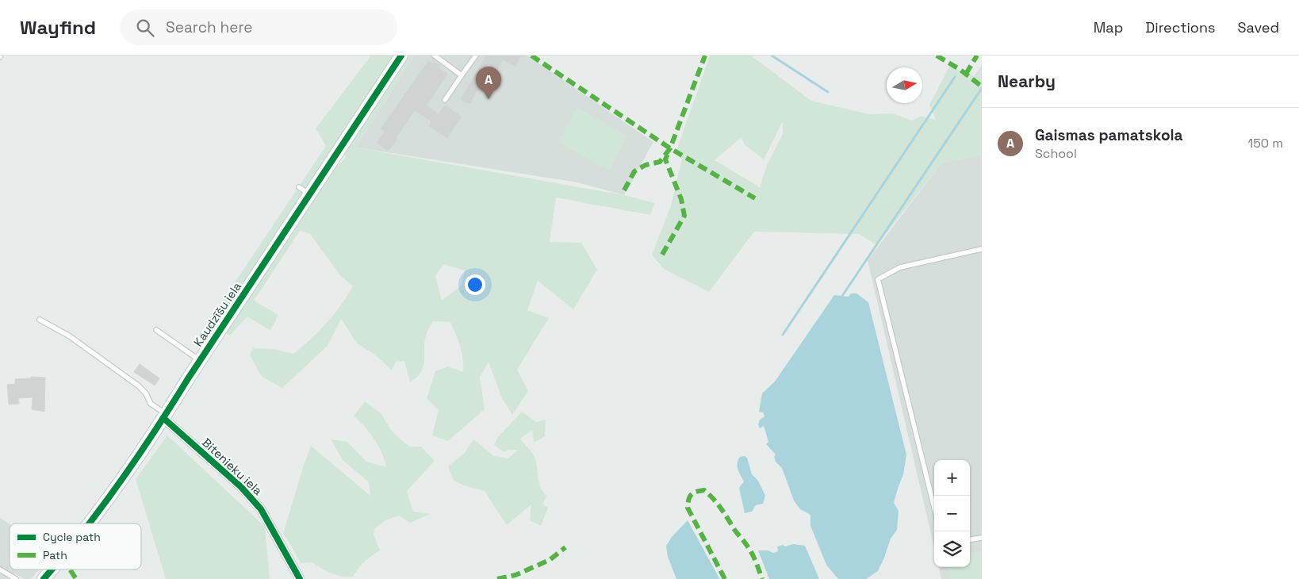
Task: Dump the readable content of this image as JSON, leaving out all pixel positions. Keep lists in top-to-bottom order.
{
  "streets": {
    "street": ["Kaudzīšu iela", "Bitenieku iela"]
  },
  "crossings": [
    ["Kaudzīšu iela", "Bitenieku iela"]
  ],
  "legend": ["Cycle path", "Path"],
  "north": "right",
  "page": {
    "header": "Wayfind",
    "search": "Search here",
    "nav": ["Map", "Directions", "Saved"],
    "heading": "Nearby",
    "pins": "A",
    "list": [
      {
        "mark": "A",
        "name": "Gaismas pamatskola",
        "note": "School",
        "value": "150 m"
      }
    ],
    "map_buttons": ["+", "−"]
  }
}
